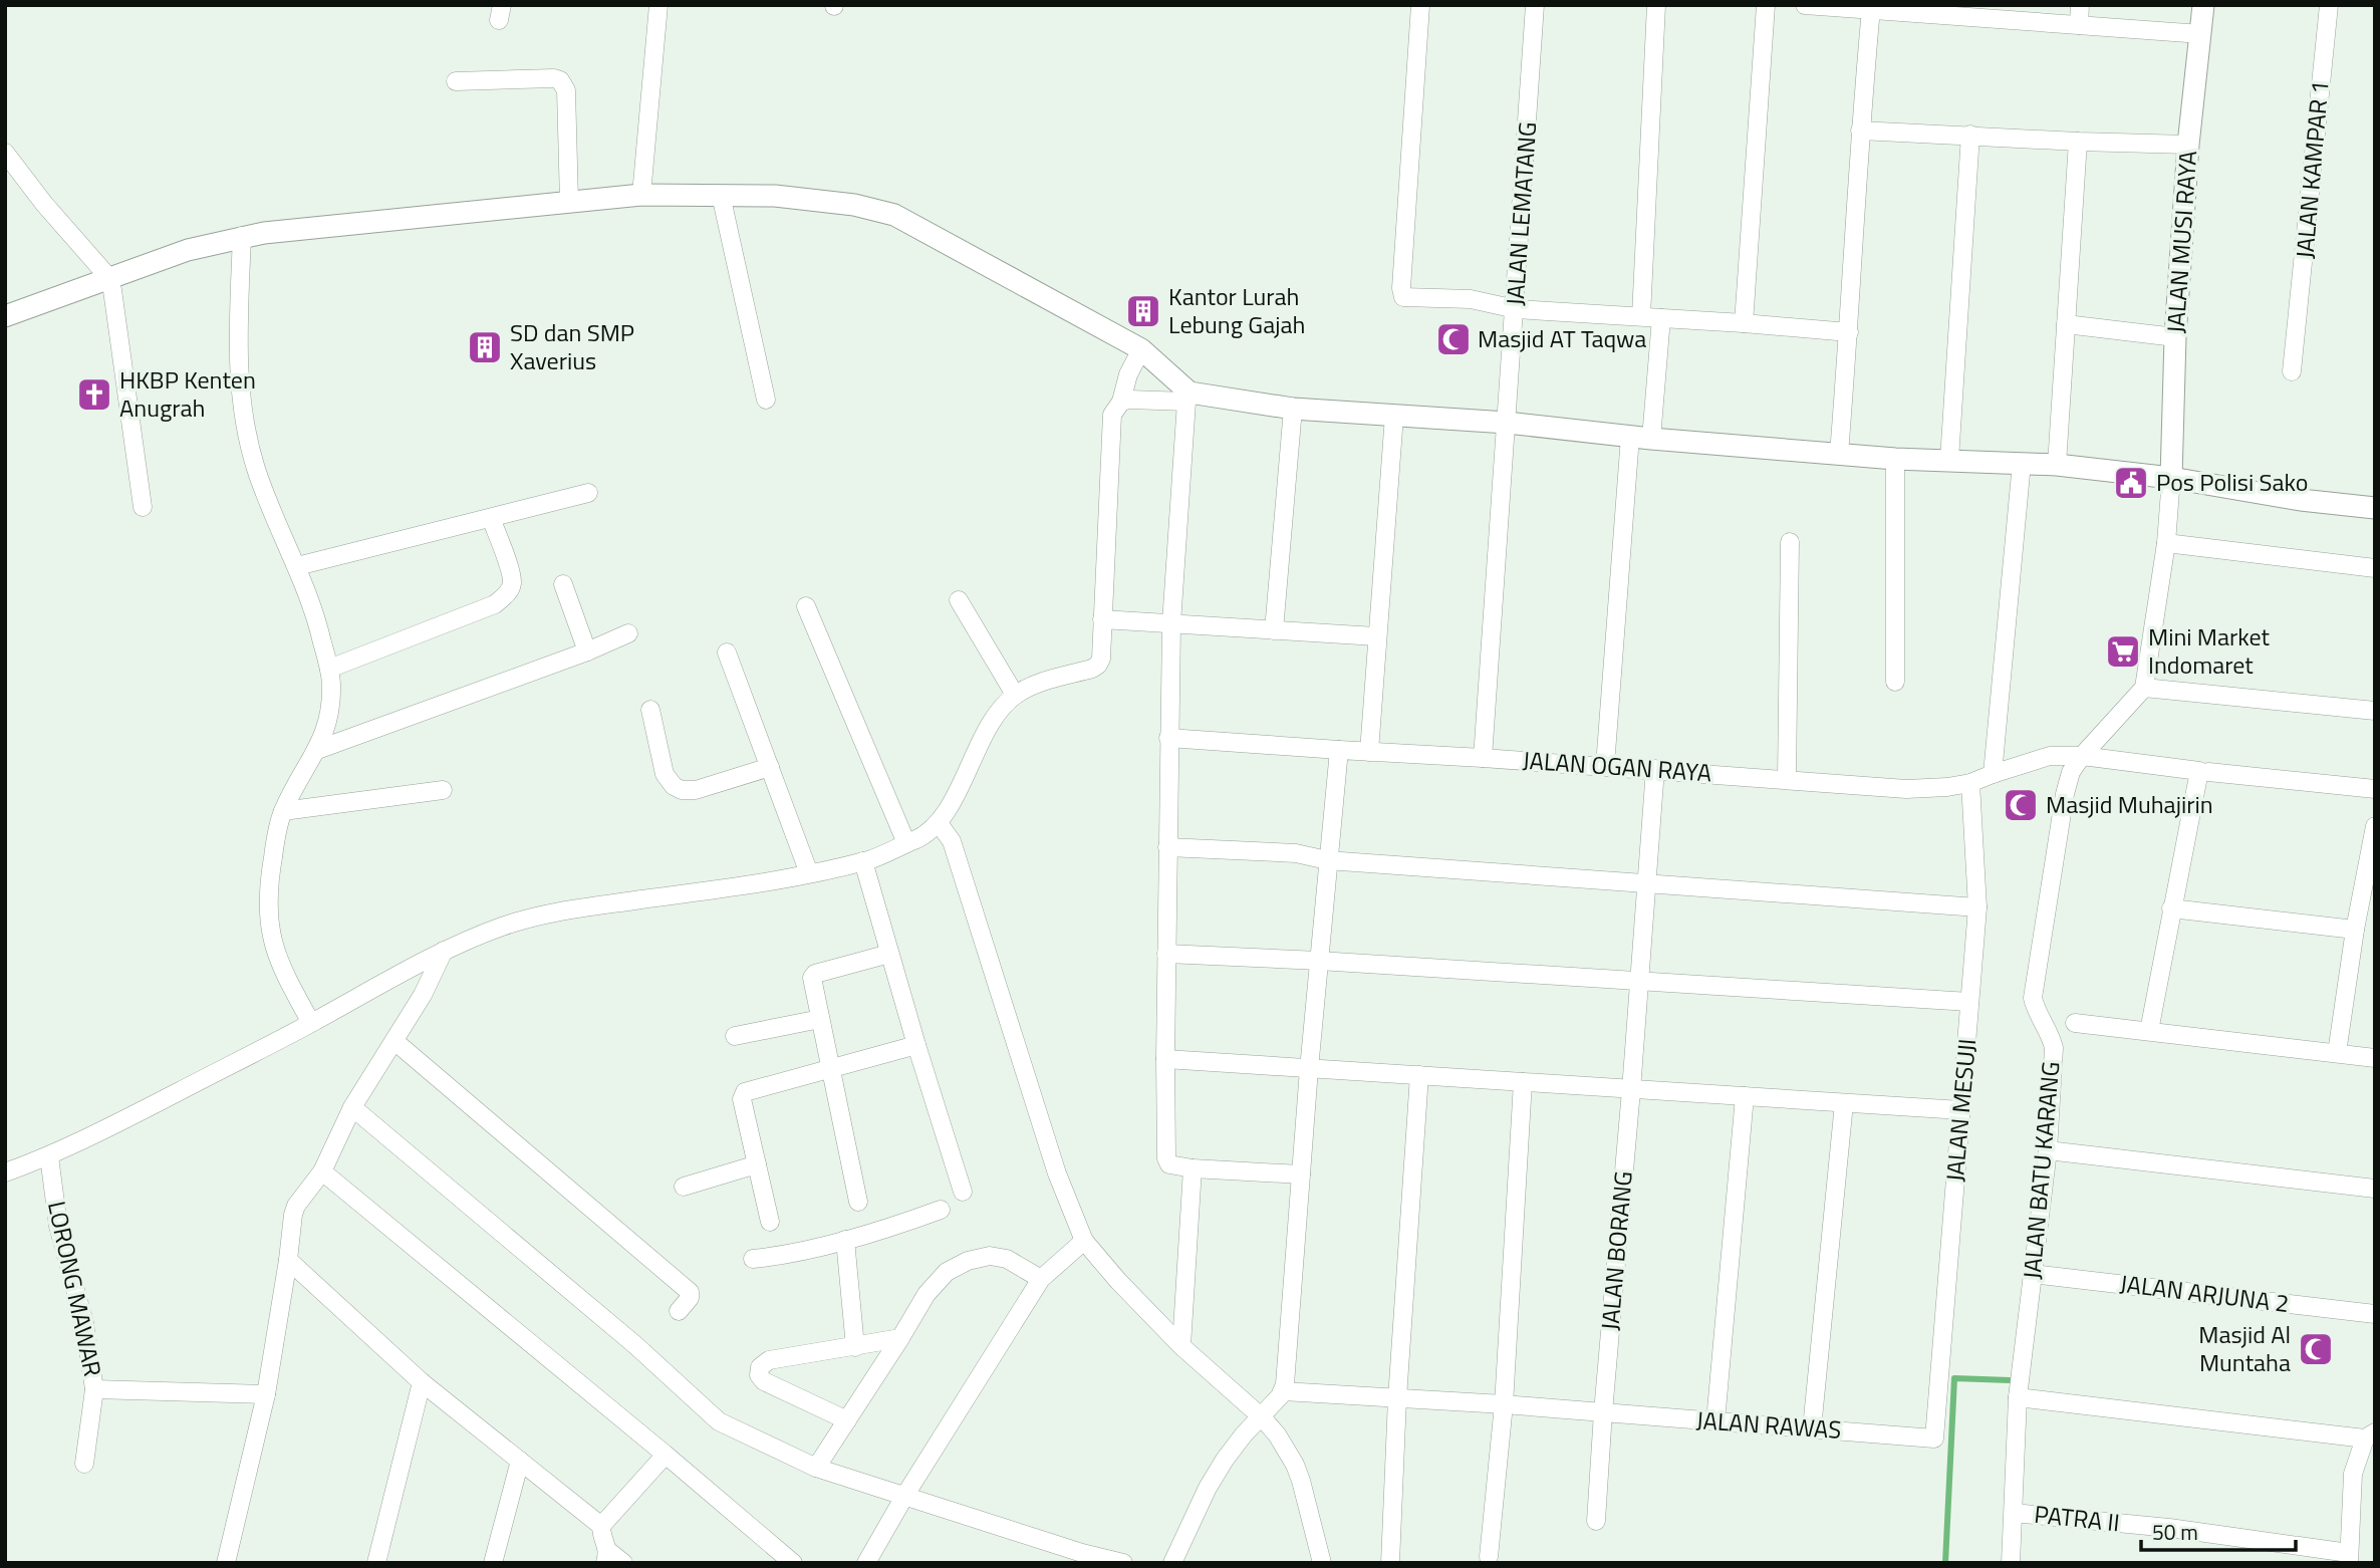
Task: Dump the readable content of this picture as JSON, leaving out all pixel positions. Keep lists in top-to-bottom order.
{
  "streets": {
    "street": [
      "JALAN KAMPAR 1",
      "JALAN LEMATANG",
      "JALAN MUSI RAYA",
      "JALAN OGAN RAYA",
      "JALAN MESUJI",
      "JALAN BATU KARANG",
      "JALAN BORANG",
      "LORONG MAWAR",
      "JALAN ARJUNA 2",
      "JALAN RAWAS",
      "PATRA II"
    ]
  },
  "crossings": [
    ["JALAN OGAN RAYA", "JALAN MESUJI"],
    ["JALAN OGAN RAYA", "JALAN BATU KARANG"],
    ["JALAN OGAN RAYA", "JALAN BORANG"],
    ["JALAN MESUJI", "JALAN RAWAS"],
    ["JALAN BATU KARANG", "JALAN ARJUNA 2"],
    ["JALAN BATU KARANG", "PATRA II"],
    ["JALAN BORANG", "JALAN RAWAS"]
  ],
  "places": {
    "building": ["Kantor Lurah Lebung Gajah", "SD dan SMP Xaverius"],
    "mosque": ["Masjid AT Taqwa", "Masjid Muhajirin", "Masjid Al Muntaha"],
    "church": ["HKBP Kenten Anugrah"],
    "public building": ["Pos Polisi Sako"],
    "supermarket": ["Mini Market Indomaret"]
  },
  "scale_bar": "50 m"
}
